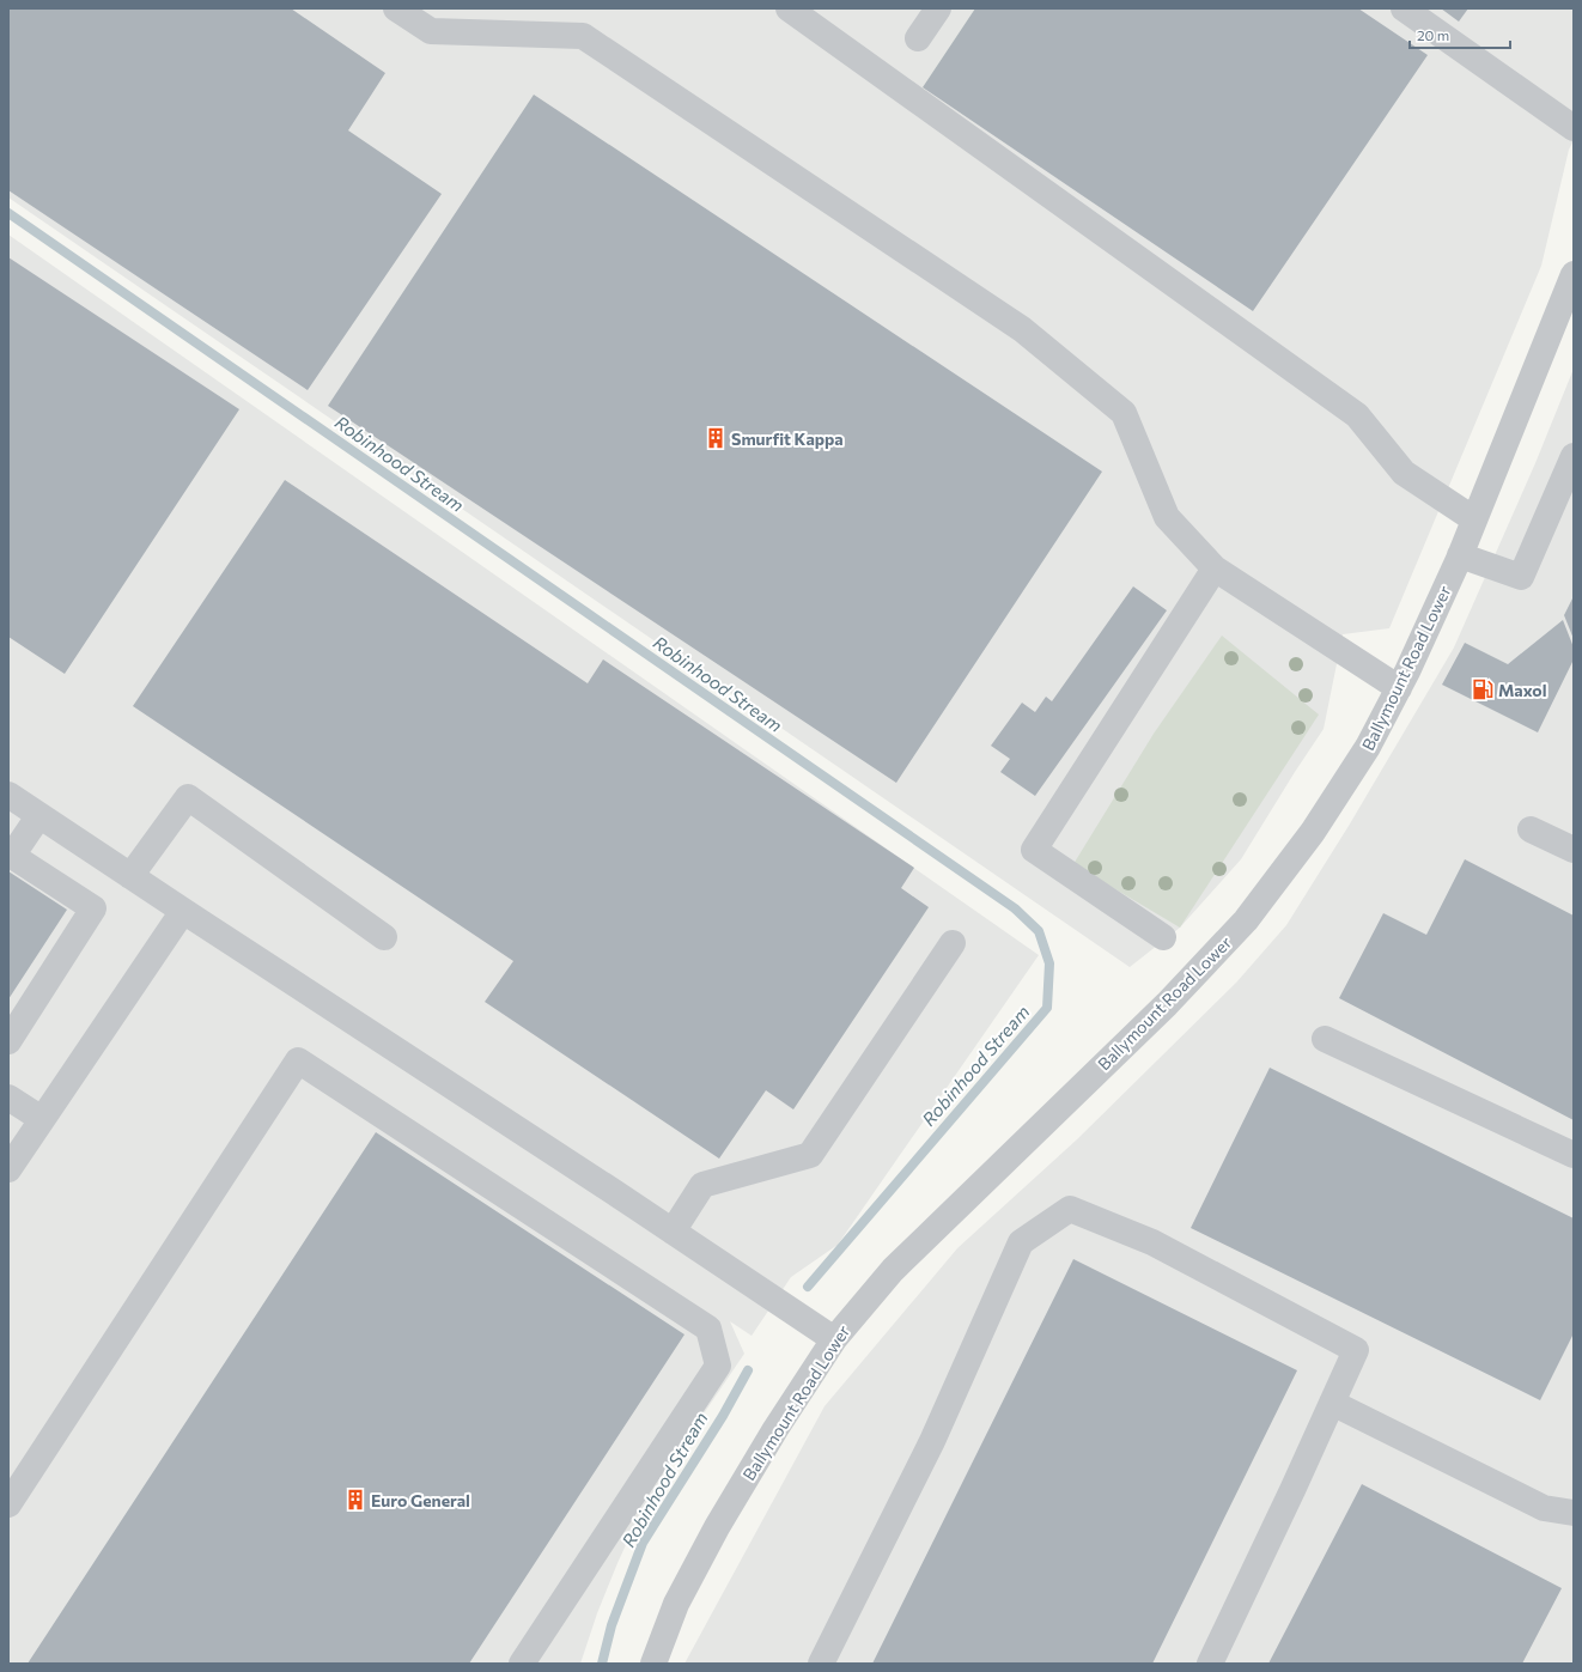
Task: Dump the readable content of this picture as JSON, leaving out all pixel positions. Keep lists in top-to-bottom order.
{
  "streets": {
    "street": ["Ballymount Road Lower"]
  },
  "water": ["Robinhood Stream"],
  "places": {
    "building": ["Smurfit Kappa", "Euro General"],
    "fuel station": ["Maxol"]
  },
  "scale_bar": "20 m"
}
